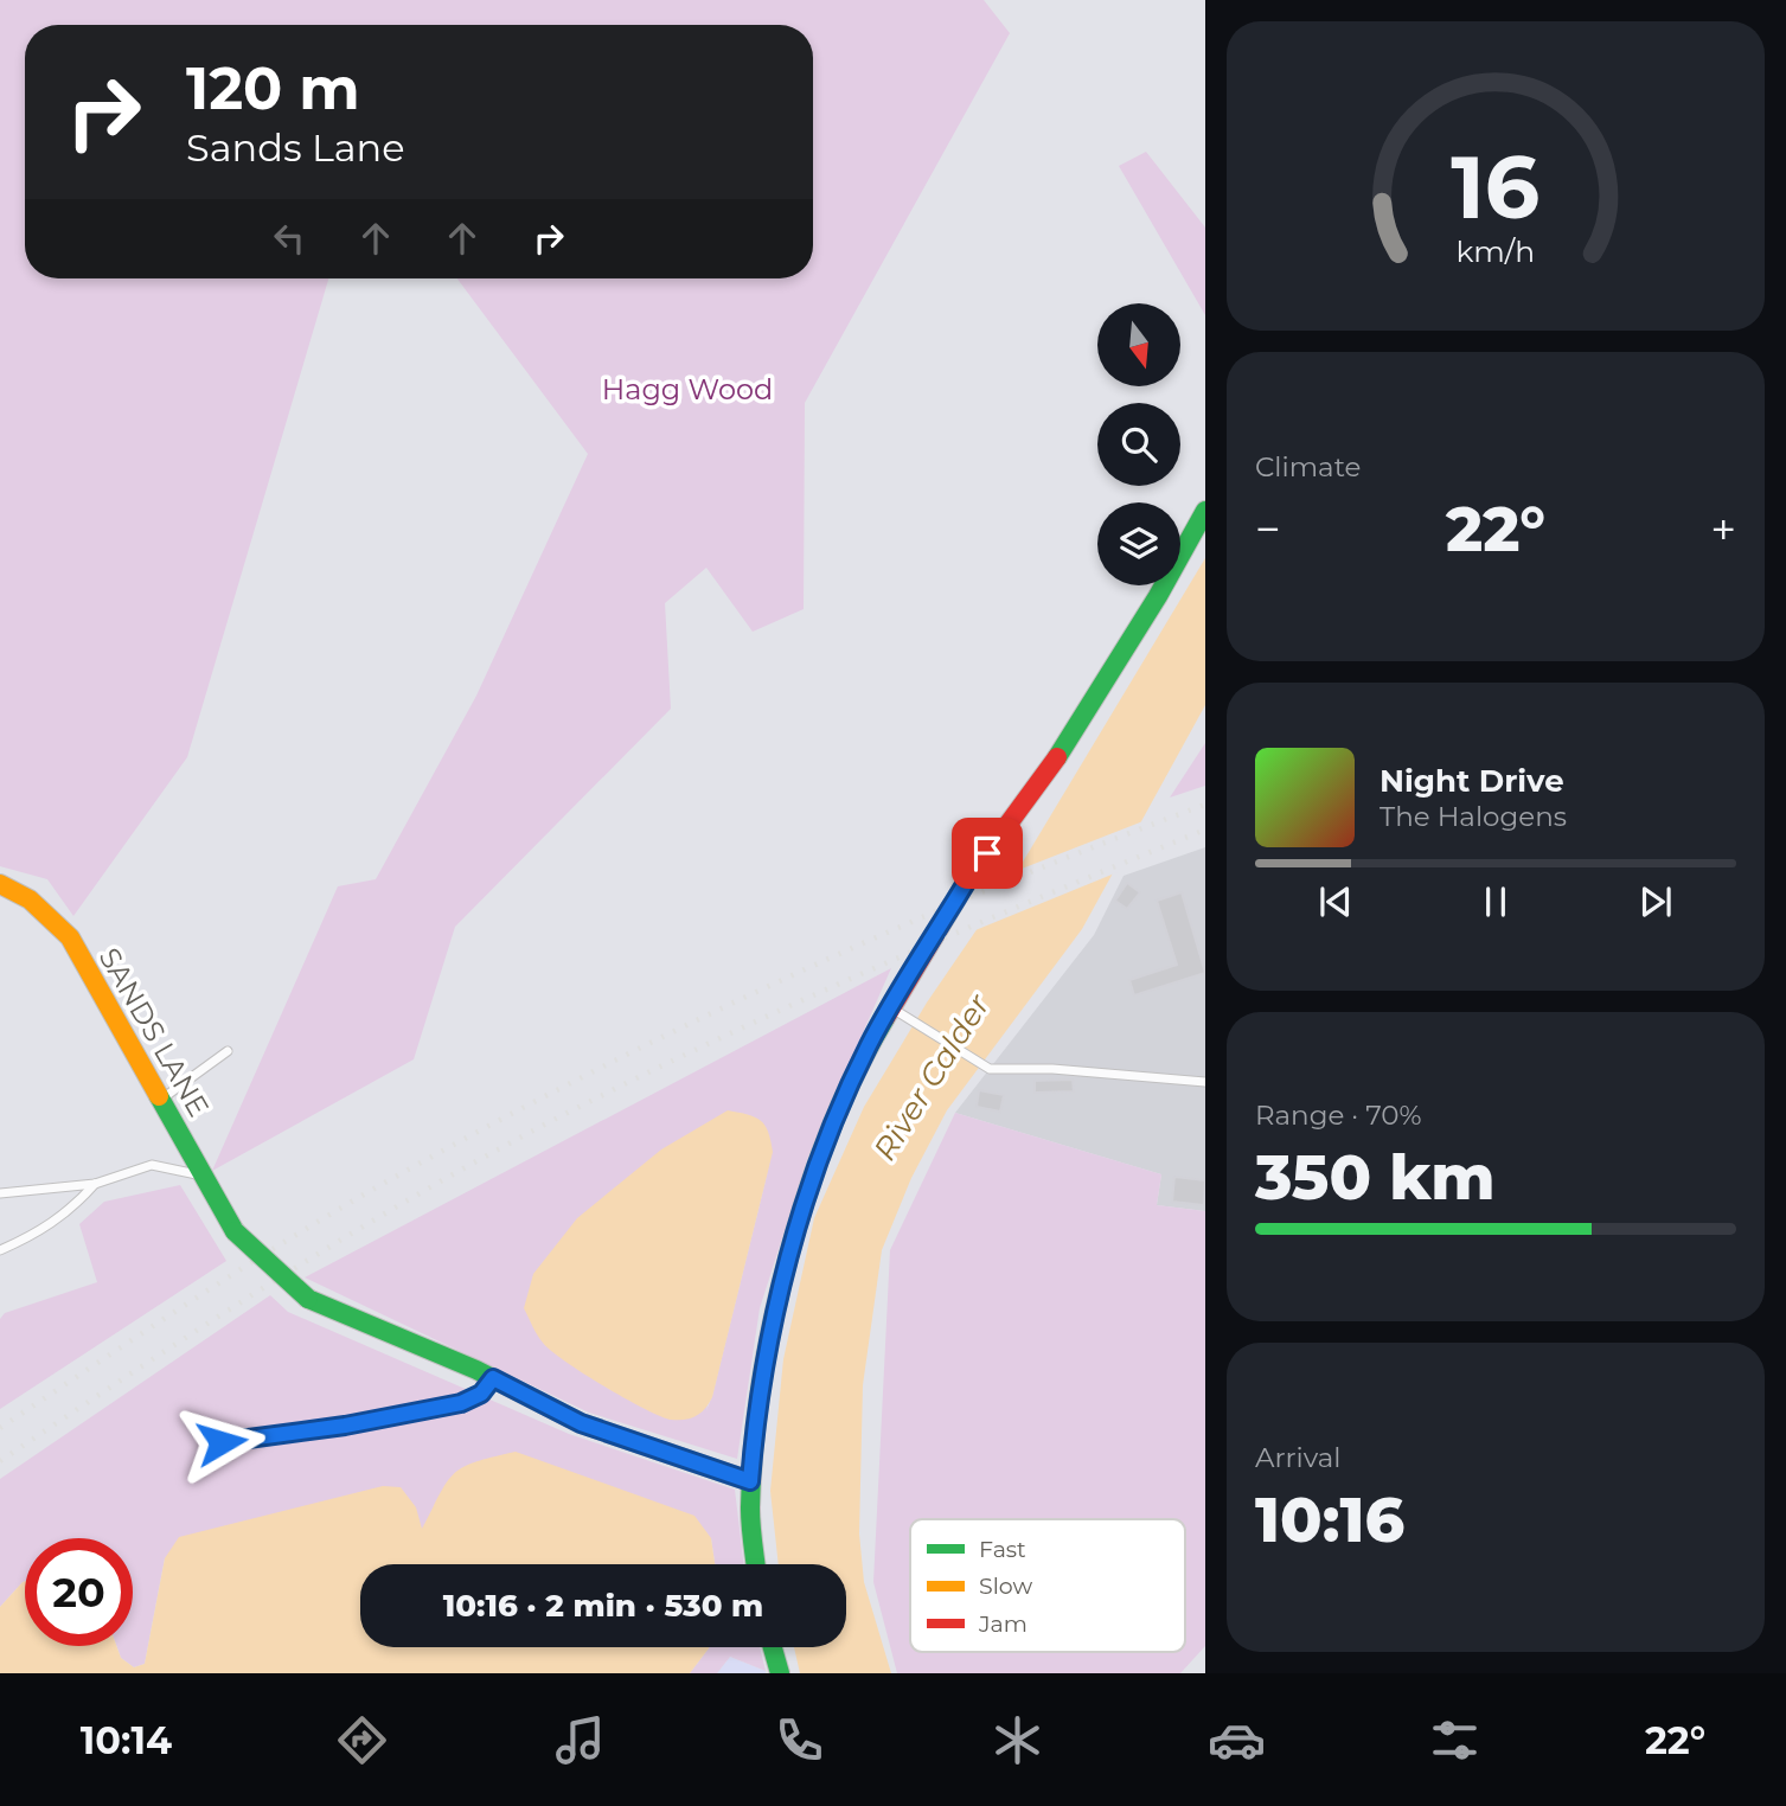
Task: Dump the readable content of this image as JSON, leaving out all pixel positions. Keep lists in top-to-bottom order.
{
  "streets": {
    "street": ["SANDS LANE"]
  },
  "water": ["River Calder"],
  "parks": ["Hagg Wood"],
  "legend": ["Fast", "Slow", "Jam"],
  "north": "bottom",
  "page": {
    "turn": ["120 m", "Sands Lane"],
    "tile": [
      "Climate",
      ["Range · 70%", "350 km"],
      ["Arrival", "10:16"]
    ],
    "heat": ["−", "22°", "+"],
    "song": ["Night Drive", "The Halogens"],
    "limit": "20",
    "trip": "10:16 · 2 min · 530 m",
    "tabs": ["10:14", "22°"],
    "gauge": ["16", "km/h"]
  }
}
